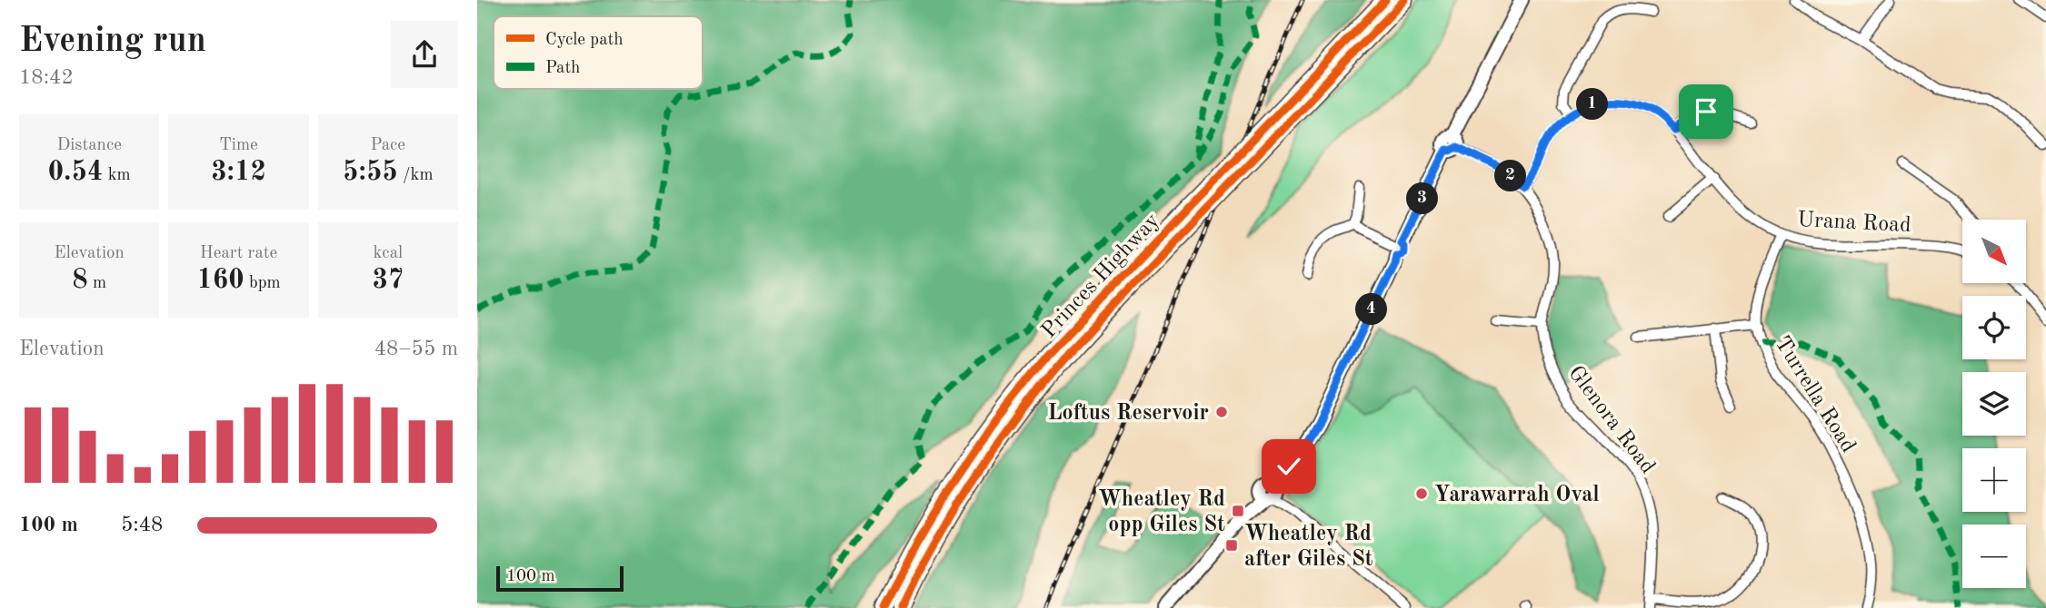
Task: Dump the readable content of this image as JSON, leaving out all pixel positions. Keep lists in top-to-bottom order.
{
  "streets": {
    "highway": ["Princes Highway"],
    "street": ["Urana Road", "Turrella Road", "Glenora Road"]
  },
  "crossings": [
    ["Urana Road", "Turrella Road"],
    ["Urana Road", "Glenora Road"]
  ],
  "places": {
    "other": ["Loftus Reservoir", "Yarawarrah Oval"],
    "transit": ["Wheatley Rd opp Giles St", "Wheatley Rd after Giles St"]
  },
  "legend": ["Cycle path", "Path"],
  "scale_bar": "100 m",
  "north": "bottom right",
  "page": {
    "heading": ["Evening run", "18:42"],
    "pins": [
      "1",
      "2",
      "3",
      "4"
    ],
    "stats": [
      ["Distance", "0.54 km"],
      ["Time", "3:12"],
      ["Pace", "5:55 /km"],
      ["Elevation", "8 m"],
      ["Heart rate", "160 bpm"],
      ["kcal", "37"]
    ],
    "map_buttons": ["+", "−"],
    "chart": ["Elevation", "48–55 m"],
    "list": [
      {
        "name": "100 m",
        "note": "5:48"
      }
    ],
    "scale": "100 m"
  }
}
